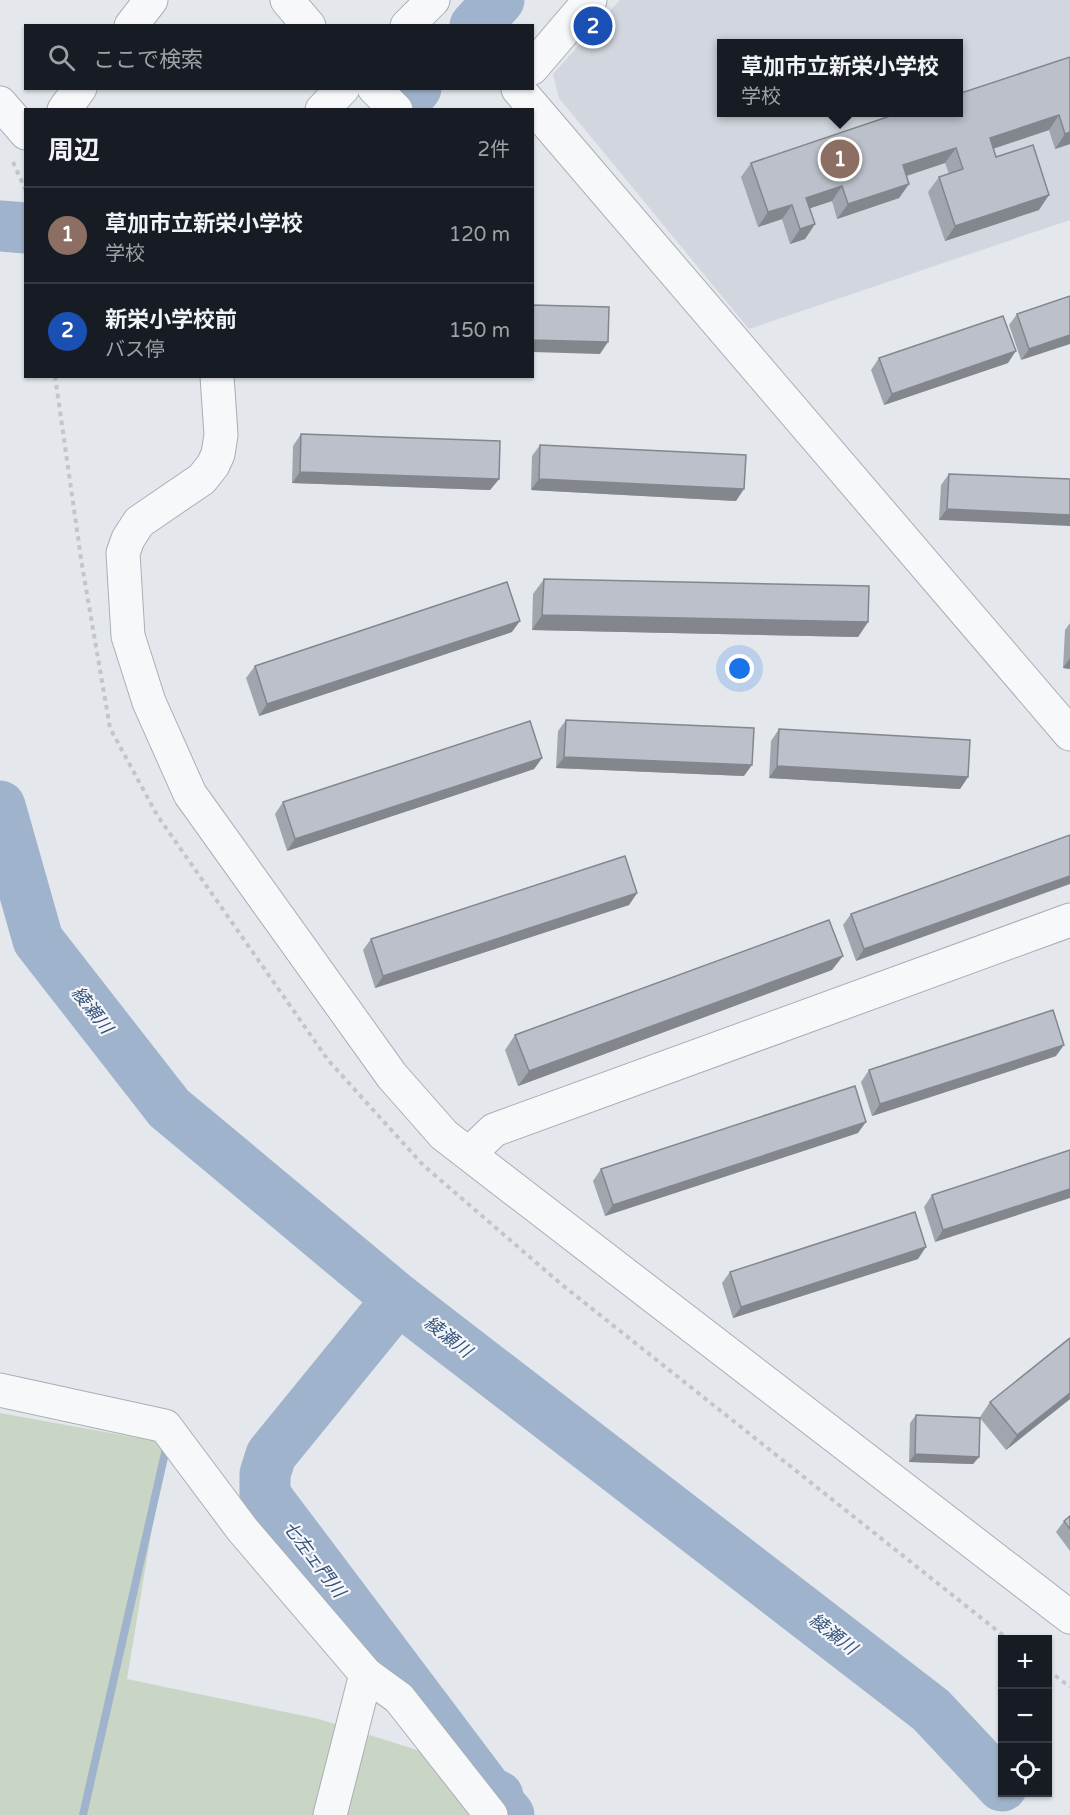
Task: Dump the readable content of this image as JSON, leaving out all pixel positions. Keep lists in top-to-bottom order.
{
  "water": ["綾瀬川", "七左ェ門川"],
  "page": {
    "pins": ["2", "1"],
    "search": "ここで検索",
    "popup": ["草加市立新栄小学校", "学校"],
    "heading": ["周辺", "2件"],
    "list": [
      {
        "mark": "1",
        "name": "草加市立新栄小学校",
        "note": "学校",
        "value": "120 m"
      },
      {
        "mark": "2",
        "name": "新栄小学校前",
        "note": "バス停",
        "value": "150 m"
      }
    ],
    "map_buttons": ["+", "−"]
  }
}
